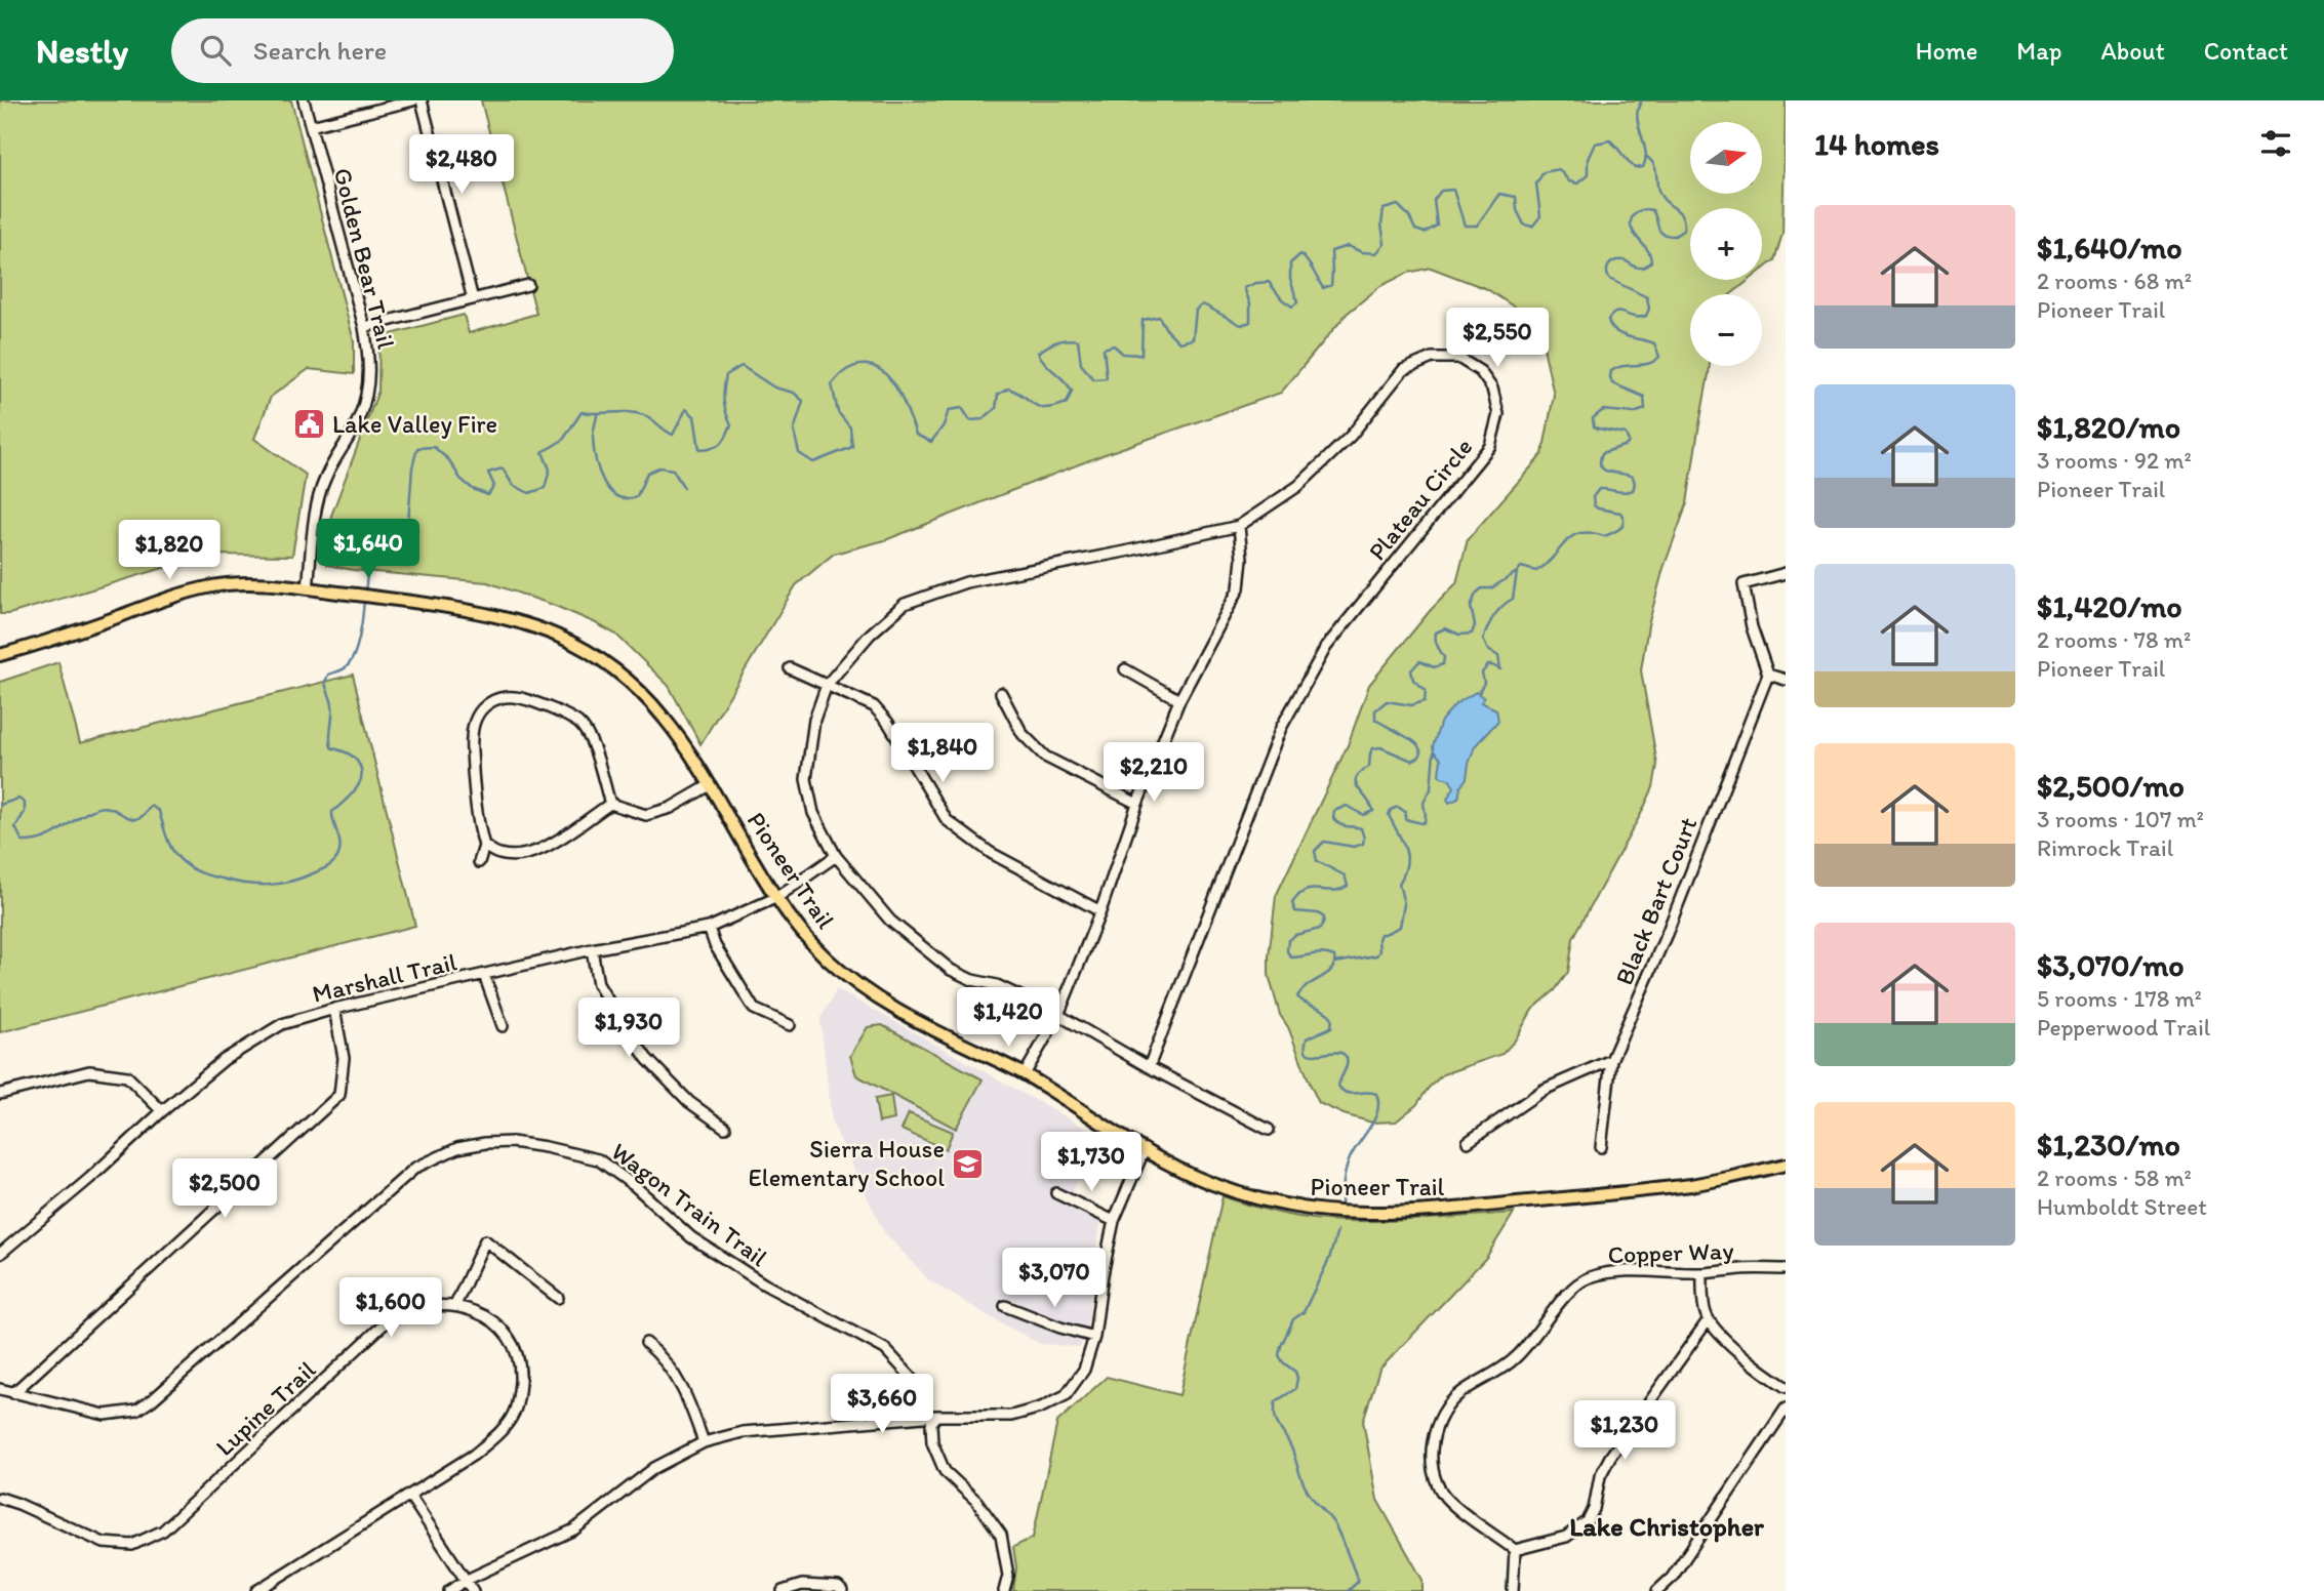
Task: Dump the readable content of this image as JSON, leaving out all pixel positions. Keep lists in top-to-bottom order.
{
  "streets": {
    "main road": ["Pioneer Trail"],
    "street": [
      "Golden Bear Trail",
      "Plateau Circle",
      "Black Bart Court",
      "Marshall Trail",
      "Wagon Train Trail",
      "Copper Way",
      "Lupine Trail"
    ]
  },
  "crossings": [
    ["Golden Bear Trail", "Pioneer Trail"],
    ["Pioneer Trail", "Marshall Trail"]
  ],
  "districts": ["Lake Christopher"],
  "places": {
    "public building": ["Lake Valley Fire"],
    "school or university": ["Sierra House Elementary School"]
  },
  "north": "right",
  "page": {
    "header": "Nestly",
    "search": "Search here",
    "nav": [
      "Home",
      "Map",
      "About",
      "Contact"
    ],
    "heading": "14 homes",
    "map_buttons": ["+", "−"],
    "price": [
      "$2,480",
      "$2,550",
      "$1,640",
      "$1,820",
      "$1,840",
      "$2,210",
      "$1,420",
      "$1,930",
      "$1,730",
      "$2,500",
      "$3,070",
      "$1,600",
      "$3,660",
      "$1,230"
    ],
    "list": [
      {
        "name": "$1,640/mo",
        "note": "2 rooms · 68 m² · Pioneer Trail"
      },
      {
        "name": "$1,820/mo",
        "note": "3 rooms · 92 m² · Pioneer Trail"
      },
      {
        "name": "$1,420/mo",
        "note": "2 rooms · 78 m² · Pioneer Trail"
      },
      {
        "name": "$2,500/mo",
        "note": "3 rooms · 107 m² · Rimrock Trail"
      },
      {
        "name": "$3,070/mo",
        "note": "5 rooms · 178 m² · Pepperwood Trail"
      },
      {
        "name": "$1,230/mo",
        "note": "2 rooms · 58 m² · Humboldt Street"
      }
    ]
  }
}
